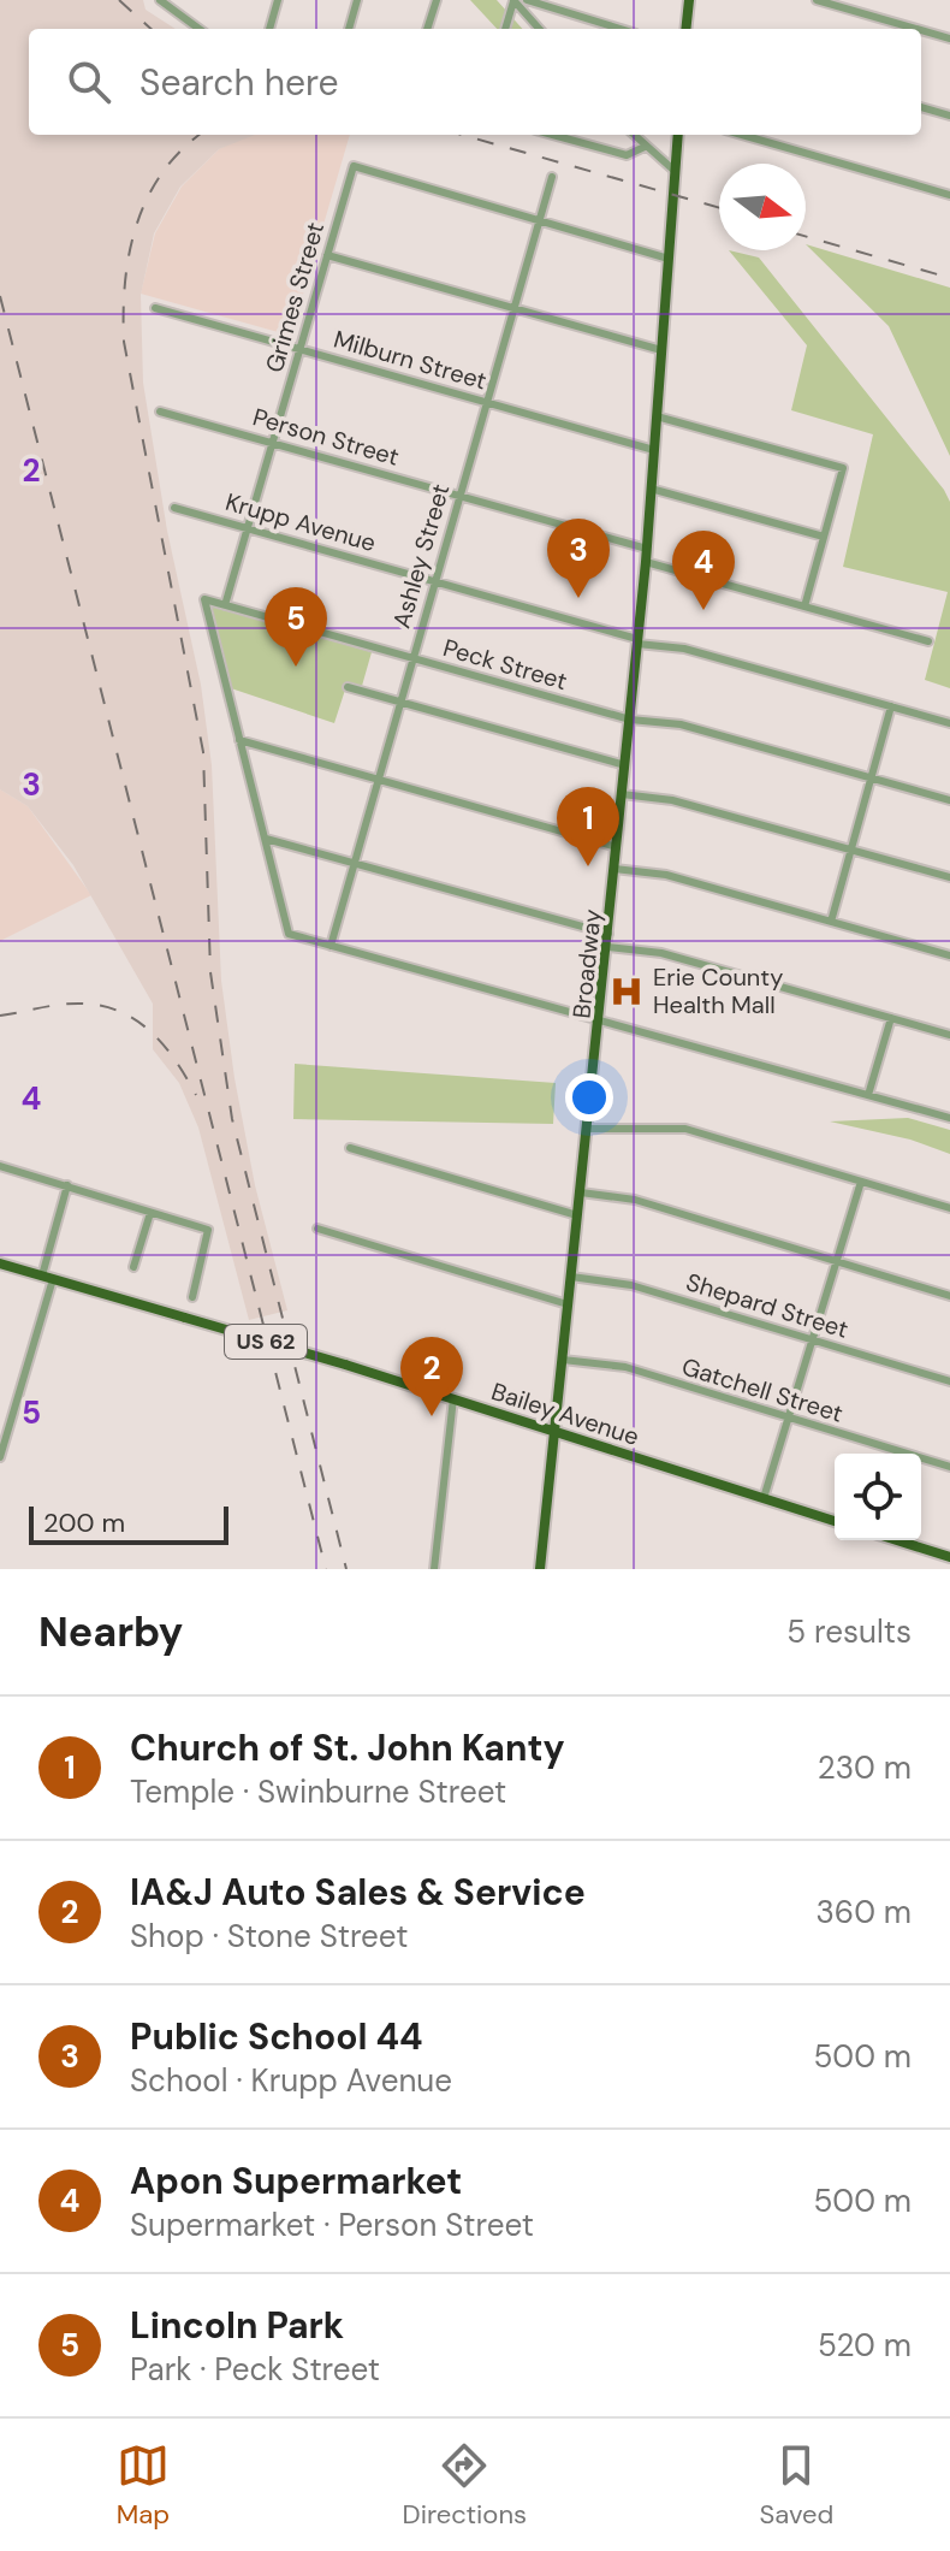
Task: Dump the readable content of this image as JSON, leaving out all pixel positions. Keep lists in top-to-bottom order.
{
  "streets": {
    "main road": ["Broadway", "US 62", "Bailey Avenue"],
    "street": [
      "Grimes Street",
      "Milburn Street",
      "Person Street",
      "Krupp Avenue",
      "Ashley Street",
      "Peck Street",
      "Shepard Street",
      "Gatchell Street"
    ]
  },
  "crossings": [
    ["Grimes Street", "Milburn Street"],
    ["Grimes Street", "Person Street"],
    ["Grimes Street", "Krupp Avenue"],
    ["Grimes Street", "Ashley Street"],
    ["Grimes Street", "Peck Street"],
    ["Milburn Street", "Ashley Street"],
    ["Milburn Street", "Broadway"],
    ["Person Street", "Ashley Street"],
    ["Person Street", "Broadway"],
    ["Krupp Avenue", "Ashley Street"],
    ["Krupp Avenue", "Broadway"],
    ["Ashley Street", "Peck Street"],
    ["Peck Street", "Broadway"],
    ["Broadway", "Shepard Street"],
    ["Broadway", "Gatchell Street"],
    ["Broadway", "Bailey Avenue"]
  ],
  "places": {
    "hospital": ["Erie County Health Mall"]
  },
  "scale_bar": "200 m",
  "north": "right",
  "page": {
    "search": "Search here",
    "pins": [
      "3",
      "4",
      "5",
      "1",
      "2"
    ],
    "scale": "200 m",
    "heading": ["Nearby", "5 results"],
    "list": [
      {
        "mark": "1",
        "name": "Church of St. John Kanty",
        "note": "Temple · Swinburne Street",
        "value": "230 m"
      },
      {
        "mark": "2",
        "name": "IA&J Auto Sales & Service",
        "note": "Shop · Stone Street",
        "value": "360 m"
      },
      {
        "mark": "3",
        "name": "Public School 44",
        "note": "School · Krupp Avenue",
        "value": "500 m"
      },
      {
        "mark": "4",
        "name": "Apon Supermarket",
        "note": "Supermarket · Person Street",
        "value": "500 m"
      },
      {
        "mark": "5",
        "name": "Lincoln Park",
        "note": "Park · Peck Street",
        "value": "520 m"
      }
    ],
    "nav": ["Map", "Directions", "Saved"]
  },
  "grid": {
    "rows": [
      "2",
      "3",
      "4",
      "5"
    ]
  }
}
